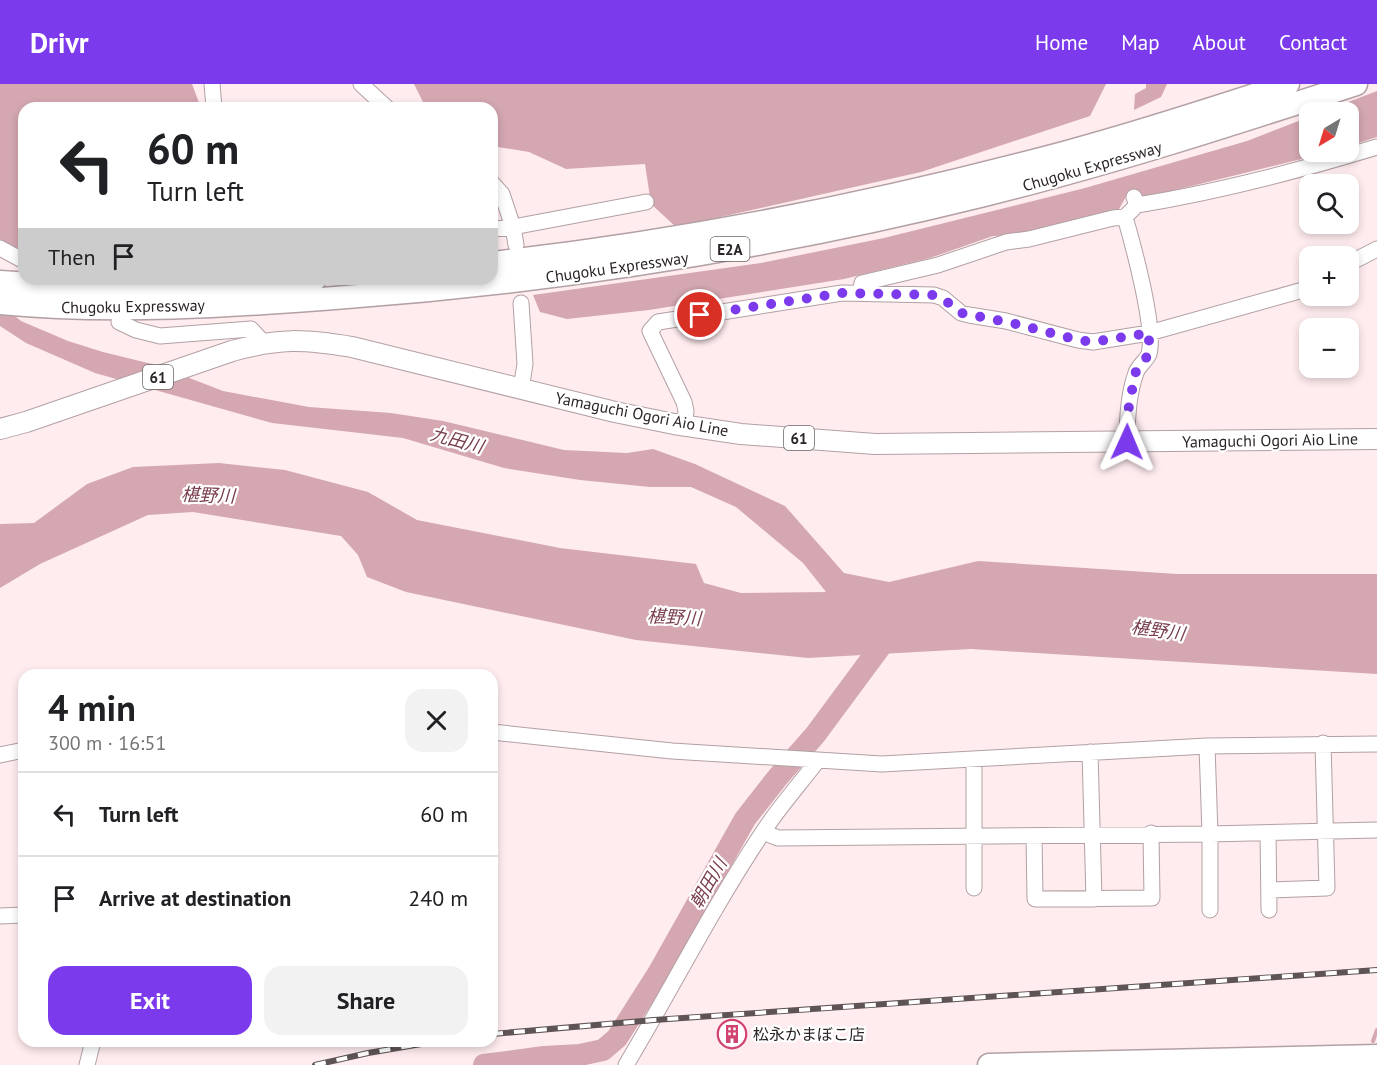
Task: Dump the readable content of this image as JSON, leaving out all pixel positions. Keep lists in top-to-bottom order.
{
  "streets": {
    "highway": ["Chugoku Expressway", "E2A"],
    "main road": ["61", "Yamaguchi Ogori Aio Line"]
  },
  "water": ["九田川", "椹野川", "朝田川"],
  "places": {
    "building": ["松永かまぼこ店"]
  },
  "north": "bottom left",
  "page": {
    "header": "Drivr",
    "nav": [
      "Home",
      "Map",
      "About",
      "Contact"
    ],
    "map_buttons": ["+", "−"],
    "turn": ["60 m", "Turn left"],
    "then": "Then",
    "heading": ["4 min", "300 m · 16:51"],
    "list": [
      {
        "name": "Turn left",
        "value": "60 m"
      },
      {
        "name": "Arrive at destination",
        "value": "240 m"
      }
    ],
    "buttons": ["Exit", "Share"]
  }
}
